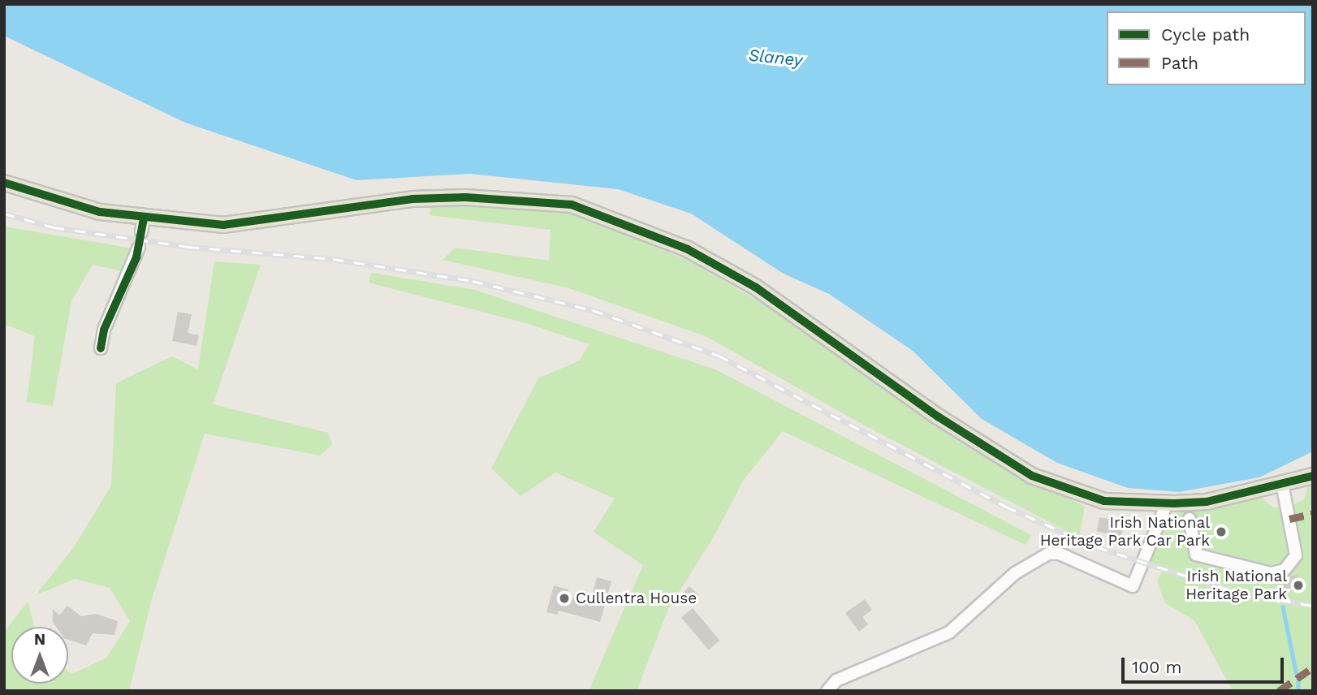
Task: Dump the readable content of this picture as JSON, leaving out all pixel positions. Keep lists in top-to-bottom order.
{
  "water": ["Slaney"],
  "places": ["Irish National Heritage Park Car Park", "Irish National Heritage Park", "Cullentra House"],
  "legend": ["Cycle path", "Path"],
  "scale_bar": "100 m",
  "north": "top"
}
